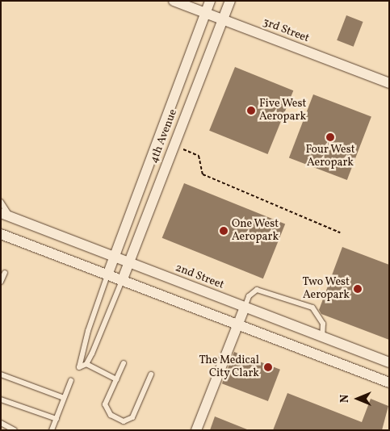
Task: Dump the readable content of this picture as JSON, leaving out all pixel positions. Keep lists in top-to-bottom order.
{
  "streets": {
    "street": ["3rd Street", "4th Avenue", "2nd Street"]
  },
  "crossings": [
    ["3rd Street", "4th Avenue"],
    ["4th Avenue", "2nd Street"]
  ],
  "places": [
    "Five West Aeropark",
    "Four West Aeropark",
    "One West Aeropark",
    "Two West Aeropark",
    "The Medical City Clark"
  ],
  "north": "left"
}
